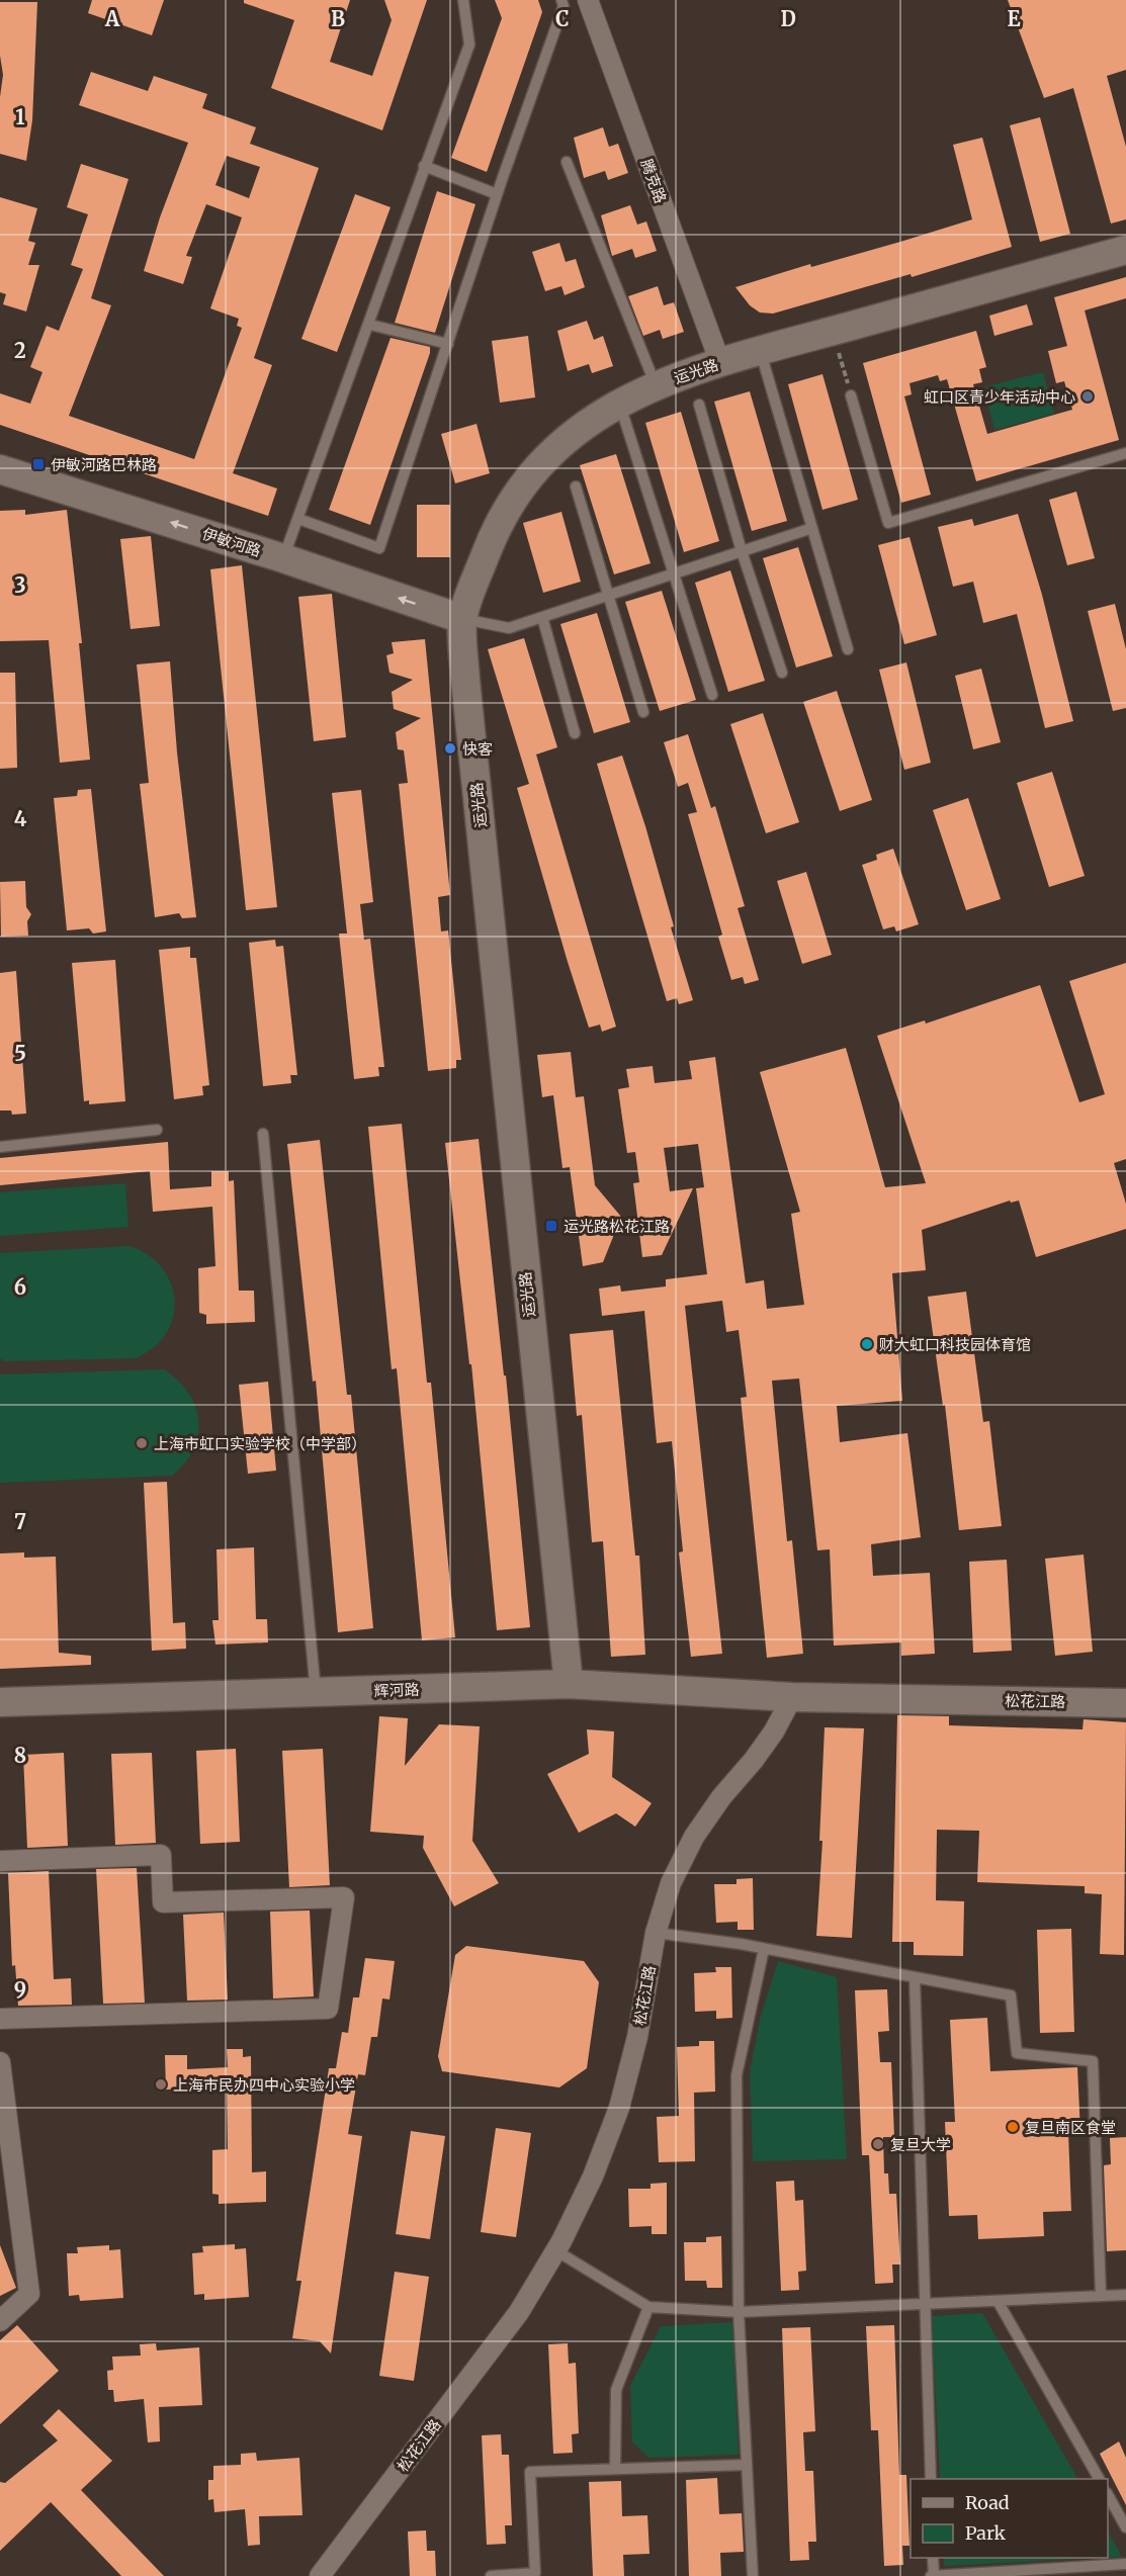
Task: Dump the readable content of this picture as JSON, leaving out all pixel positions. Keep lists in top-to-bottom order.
{
  "streets": {
    "street": [
      "腾克路",
      "运光路",
      "伊敏河路",
      "辉河路",
      "松花江路"
    ]
  },
  "crossings": [
    ["腾克路", "运光路"],
    ["运光路", "伊敏河路"],
    ["运光路", "辉河路"],
    ["辉河路", "松花江路"]
  ],
  "one_way": ["伊敏河路"],
  "places": {
    "other": [
      "虹口区青少年活动中心",
      "快客",
      "财大虹口科技园体育馆",
      "上海市虹口实验学校（中学部）",
      "上海市民办四中心实验小学",
      "复旦南区食堂",
      "复旦大学"
    ],
    "transit": ["伊敏河路巴林路", "运光路松花江路"]
  },
  "legend": ["Road", "Park"],
  "grid": {
    "columns": [
      "A",
      "B",
      "C",
      "D",
      "E"
    ],
    "rows": [
      "1",
      "2",
      "3",
      "4",
      "5",
      "6",
      "7",
      "8",
      "9"
    ]
  }
}
